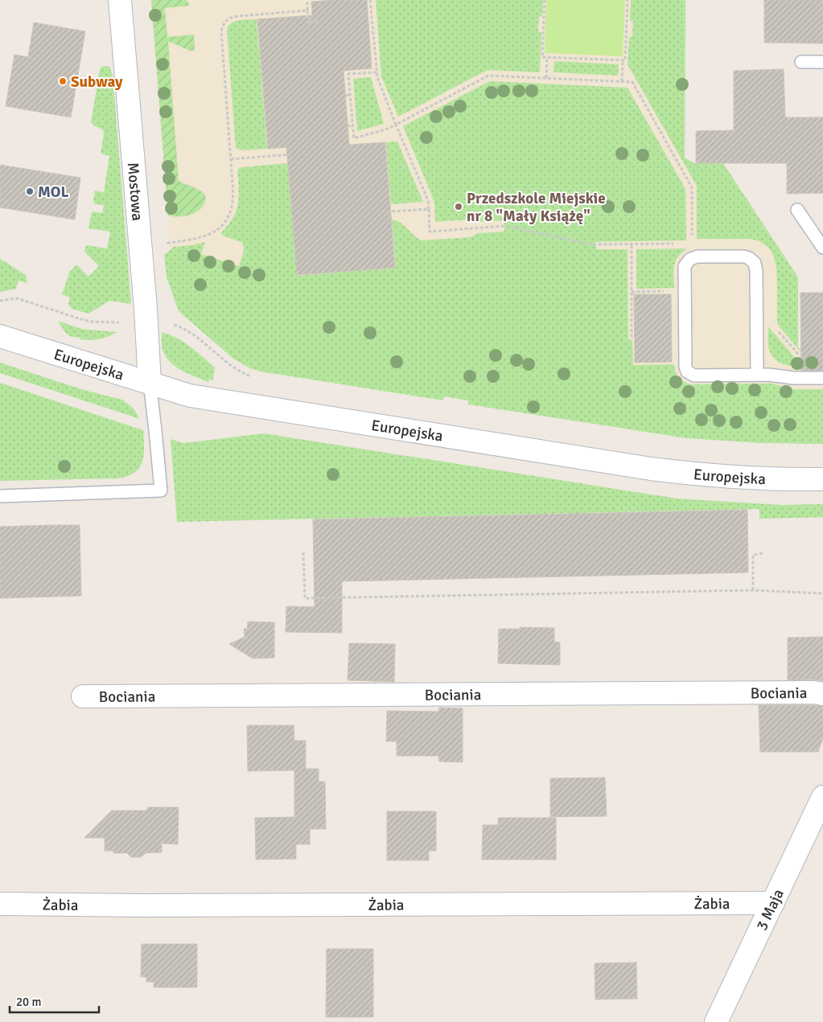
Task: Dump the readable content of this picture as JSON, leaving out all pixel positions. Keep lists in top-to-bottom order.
{
  "streets": {
    "street": [
      "Mostowa",
      "Europejska",
      "Bociania",
      "Żabia",
      "3 Maja"
    ]
  },
  "crossings": [
    ["Mostowa", "Europejska"],
    ["Żabia", "3 Maja"]
  ],
  "places": ["Subway", "MOL", "Przedszkole Miejskie nr 8 \"Mały Książę\""],
  "scale_bar": "20 m"
}
